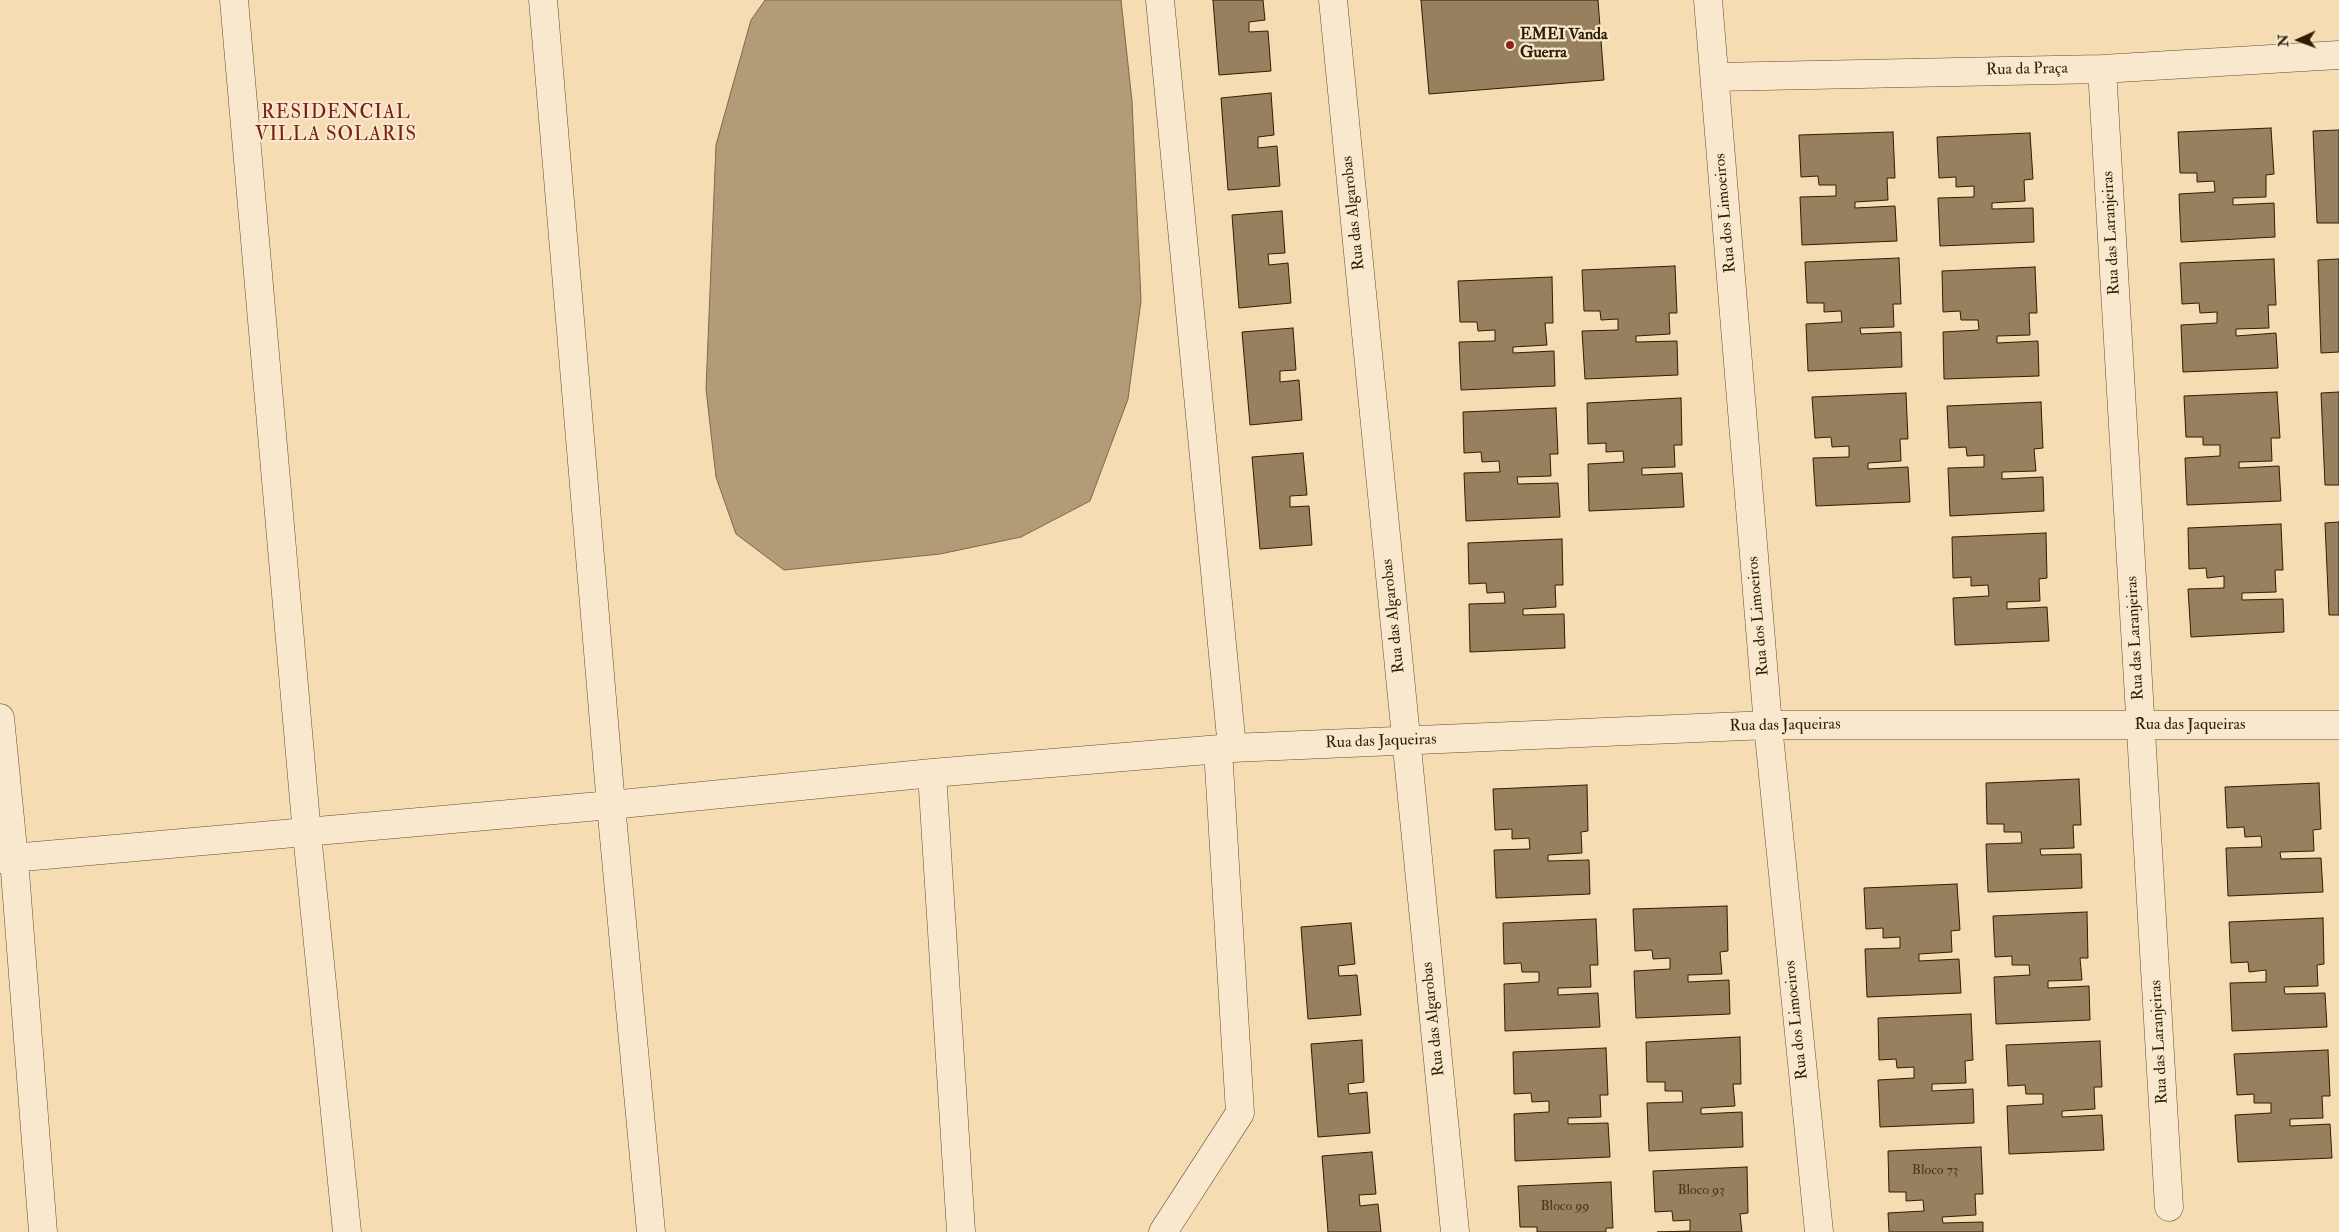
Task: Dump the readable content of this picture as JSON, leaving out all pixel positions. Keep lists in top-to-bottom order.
{
  "streets": {
    "street": [
      "Rua da Praça",
      "Rua das Algarobas",
      "Rua dos Limoeiros",
      "Rua das Laranjeiras",
      "Rua das Jaqueiras"
    ]
  },
  "crossings": [
    ["Rua da Praça", "Rua dos Limoeiros"],
    ["Rua da Praça", "Rua das Laranjeiras"],
    ["Rua das Algarobas", "Rua das Jaqueiras"],
    ["Rua dos Limoeiros", "Rua das Jaqueiras"],
    ["Rua das Laranjeiras", "Rua das Jaqueiras"]
  ],
  "districts": ["RESIDENCIAL VILLA SOLARIS"],
  "places": ["EMEI Vanda Guerra"],
  "house_numbers": ["Bloco 73", "Bloco 93", "Bloco 99"],
  "north": "left"
}
